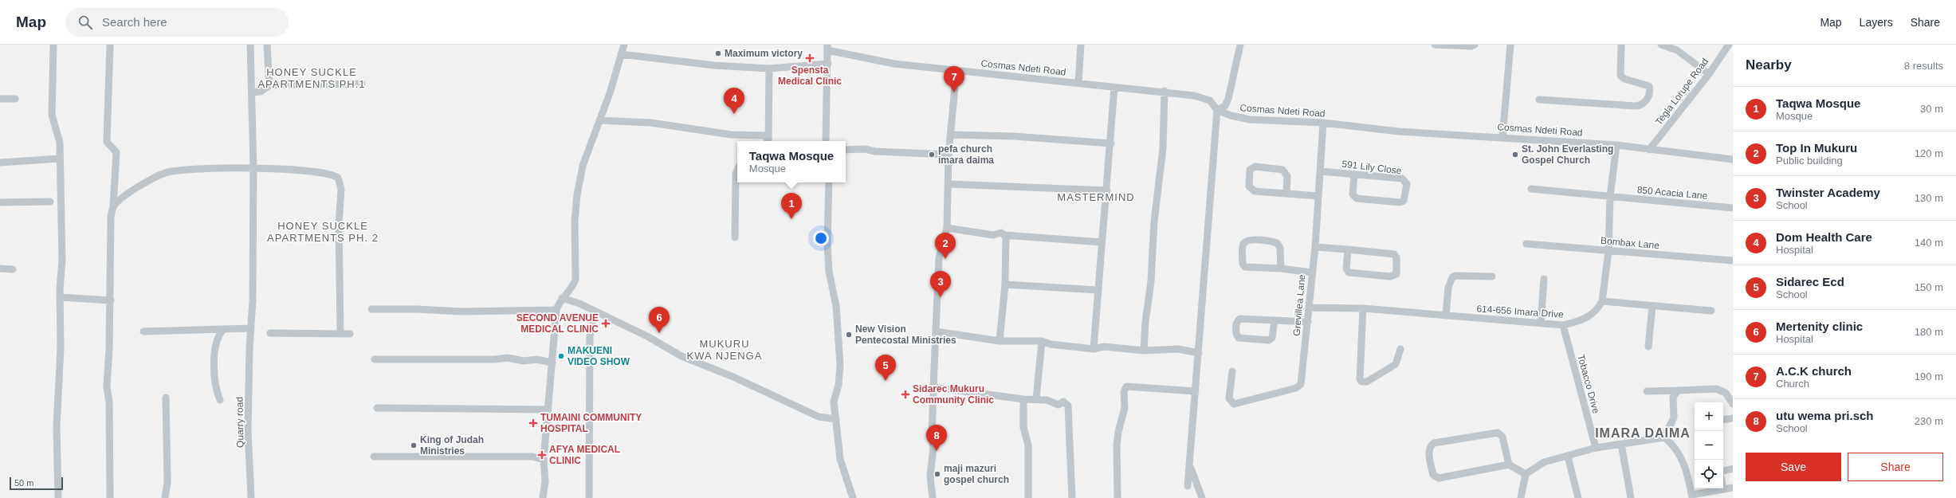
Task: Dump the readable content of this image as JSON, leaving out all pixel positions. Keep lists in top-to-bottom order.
{
  "streets": {
    "street": [
      "Cosmas Ndeti Road",
      "Tegla Lorupe Road",
      "591 Lily Close",
      "850 Acacia Lane",
      "Bombax Lane",
      "Grevillea Lane",
      "614-656 Imara Drive",
      "Tobacco Drive",
      "Quarry road"
    ]
  },
  "crossings": [
    ["Cosmas Ndeti Road", "Tegla Lorupe Road"],
    ["Cosmas Ndeti Road", "Grevillea Lane"],
    ["591 Lily Close", "Grevillea Lane"],
    ["Grevillea Lane", "614-656 Imara Drive"],
    ["614-656 Imara Drive", "Tobacco Drive"]
  ],
  "districts": [
    "HONEY SUCKLE APARTMENTS PH.1",
    "MASTERMIND",
    "HONEY SUCKLE APARTMENTS PH. 2",
    "MUKURU KWA NJENGA",
    "IMARA DAIMA"
  ],
  "places": {
    "other": [
      "Maximum victory",
      "pefa church imara daima",
      "St. John Everlasting Gospel Church",
      "New Vision Pentecostal Ministries",
      "MAKUENI VIDEO SHOW",
      "King of Judah Ministries",
      "maji mazuri gospel church"
    ],
    "health": [
      "Spensta Medical Clinic",
      "SECOND AVENUE MEDICAL CLINIC",
      "Sidarec Mukuru Community Clinic",
      "TUMAINI COMMUNITY HOSPITAL",
      "AFYA MEDICAL CLINIC"
    ]
  },
  "scale_bar": "50 m",
  "page": {
    "header": "Map",
    "search": "Search here",
    "nav": ["Map", "Layers", "Share"],
    "heading": ["Nearby", "8 results"],
    "pins": [
      "7",
      "4",
      "1",
      "2",
      "3",
      "6",
      "5",
      "8"
    ],
    "list": [
      {
        "mark": "1",
        "name": "Taqwa Mosque",
        "note": "Mosque",
        "value": "30 m"
      },
      {
        "mark": "2",
        "name": "Top In Mukuru",
        "note": "Public building",
        "value": "120 m"
      },
      {
        "mark": "3",
        "name": "Twinster Academy",
        "note": "School",
        "value": "130 m"
      },
      {
        "mark": "4",
        "name": "Dom Health Care",
        "note": "Hospital",
        "value": "140 m"
      },
      {
        "mark": "5",
        "name": "Sidarec Ecd",
        "note": "School",
        "value": "150 m"
      },
      {
        "mark": "6",
        "name": "Mertenity clinic",
        "note": "Hospital",
        "value": "180 m"
      },
      {
        "mark": "7",
        "name": "A.C.K church",
        "note": "Church",
        "value": "190 m"
      },
      {
        "mark": "8",
        "name": "utu wema pri.sch",
        "note": "School",
        "value": "230 m"
      }
    ],
    "popup": ["Taqwa Mosque", "Mosque"],
    "map_buttons": ["+", "−"],
    "buttons": ["Save", "Share"],
    "scale": "50 m"
  }
}
